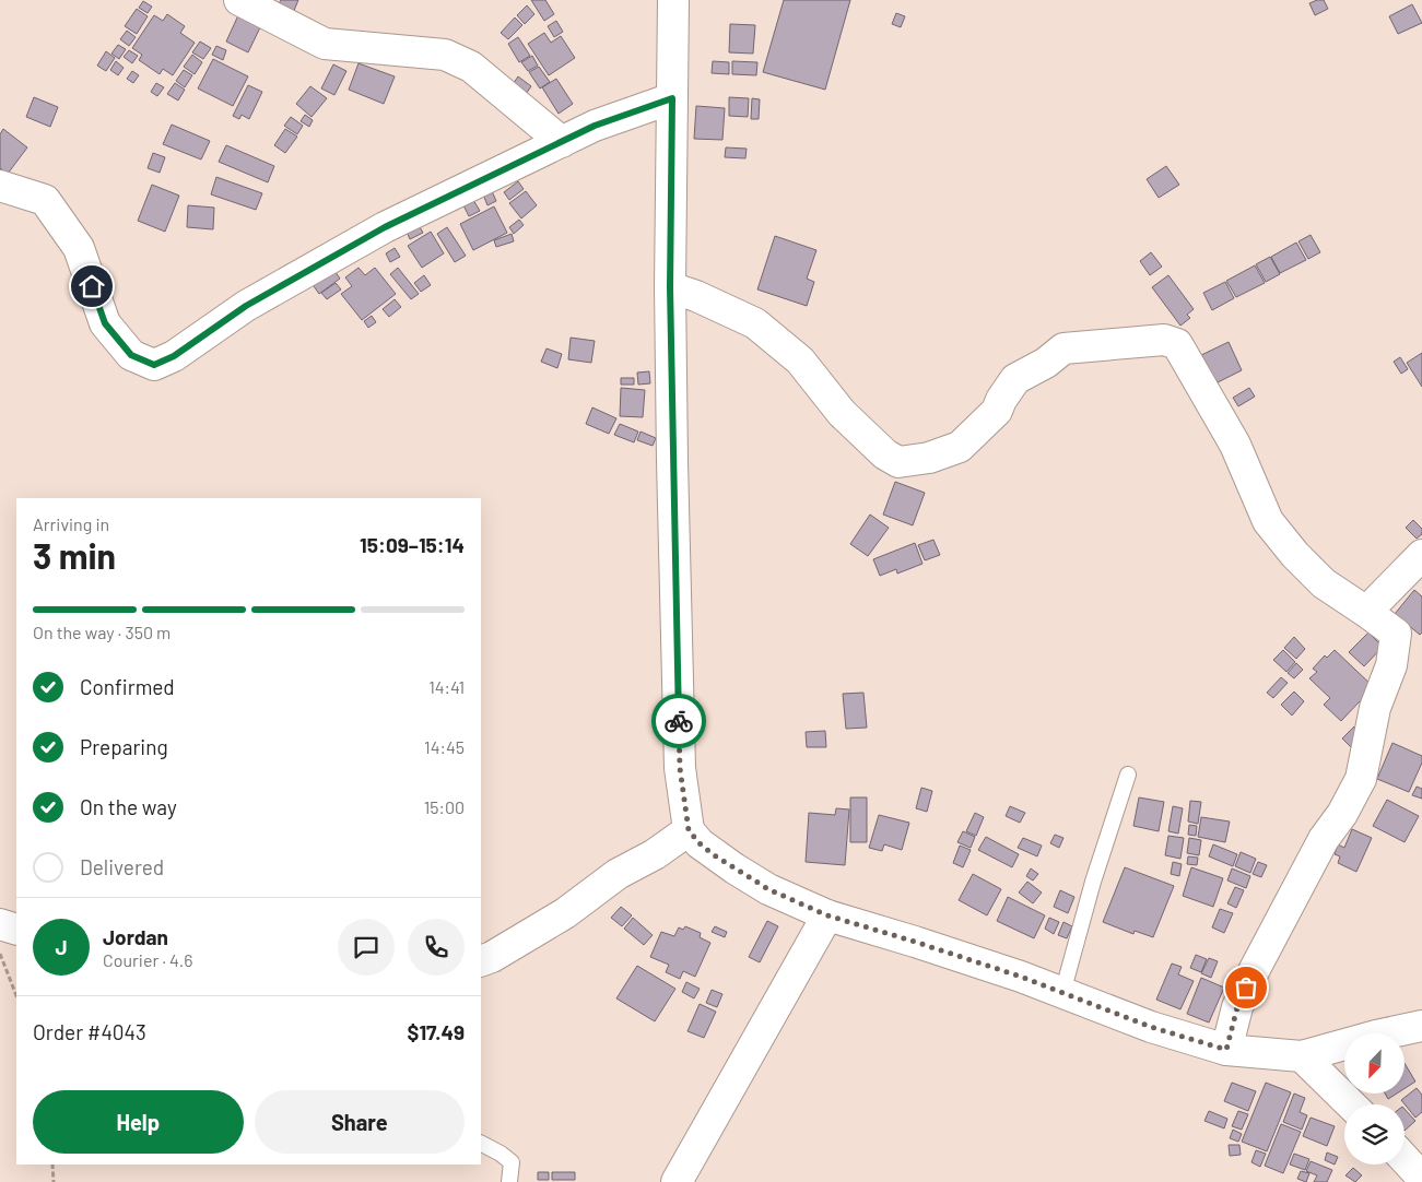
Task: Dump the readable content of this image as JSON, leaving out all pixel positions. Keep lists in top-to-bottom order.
{
  "north": "bottom left",
  "page": {
    "heading": ["3 min", "Arriving in", "15:09–15:14"],
    "panel": [
      "Jordan",
      "Courier · 4.6",
      "Order #4043",
      "$17.49"
    ],
    "bar": "On the way · 350 m",
    "list": [
      ["Confirmed", "14:41"],
      ["Preparing", "14:45"],
      ["On the way", "15:00"],
      "Delivered"
    ],
    "round": "J",
    "buttons": ["Help", "Share"]
  }
}
